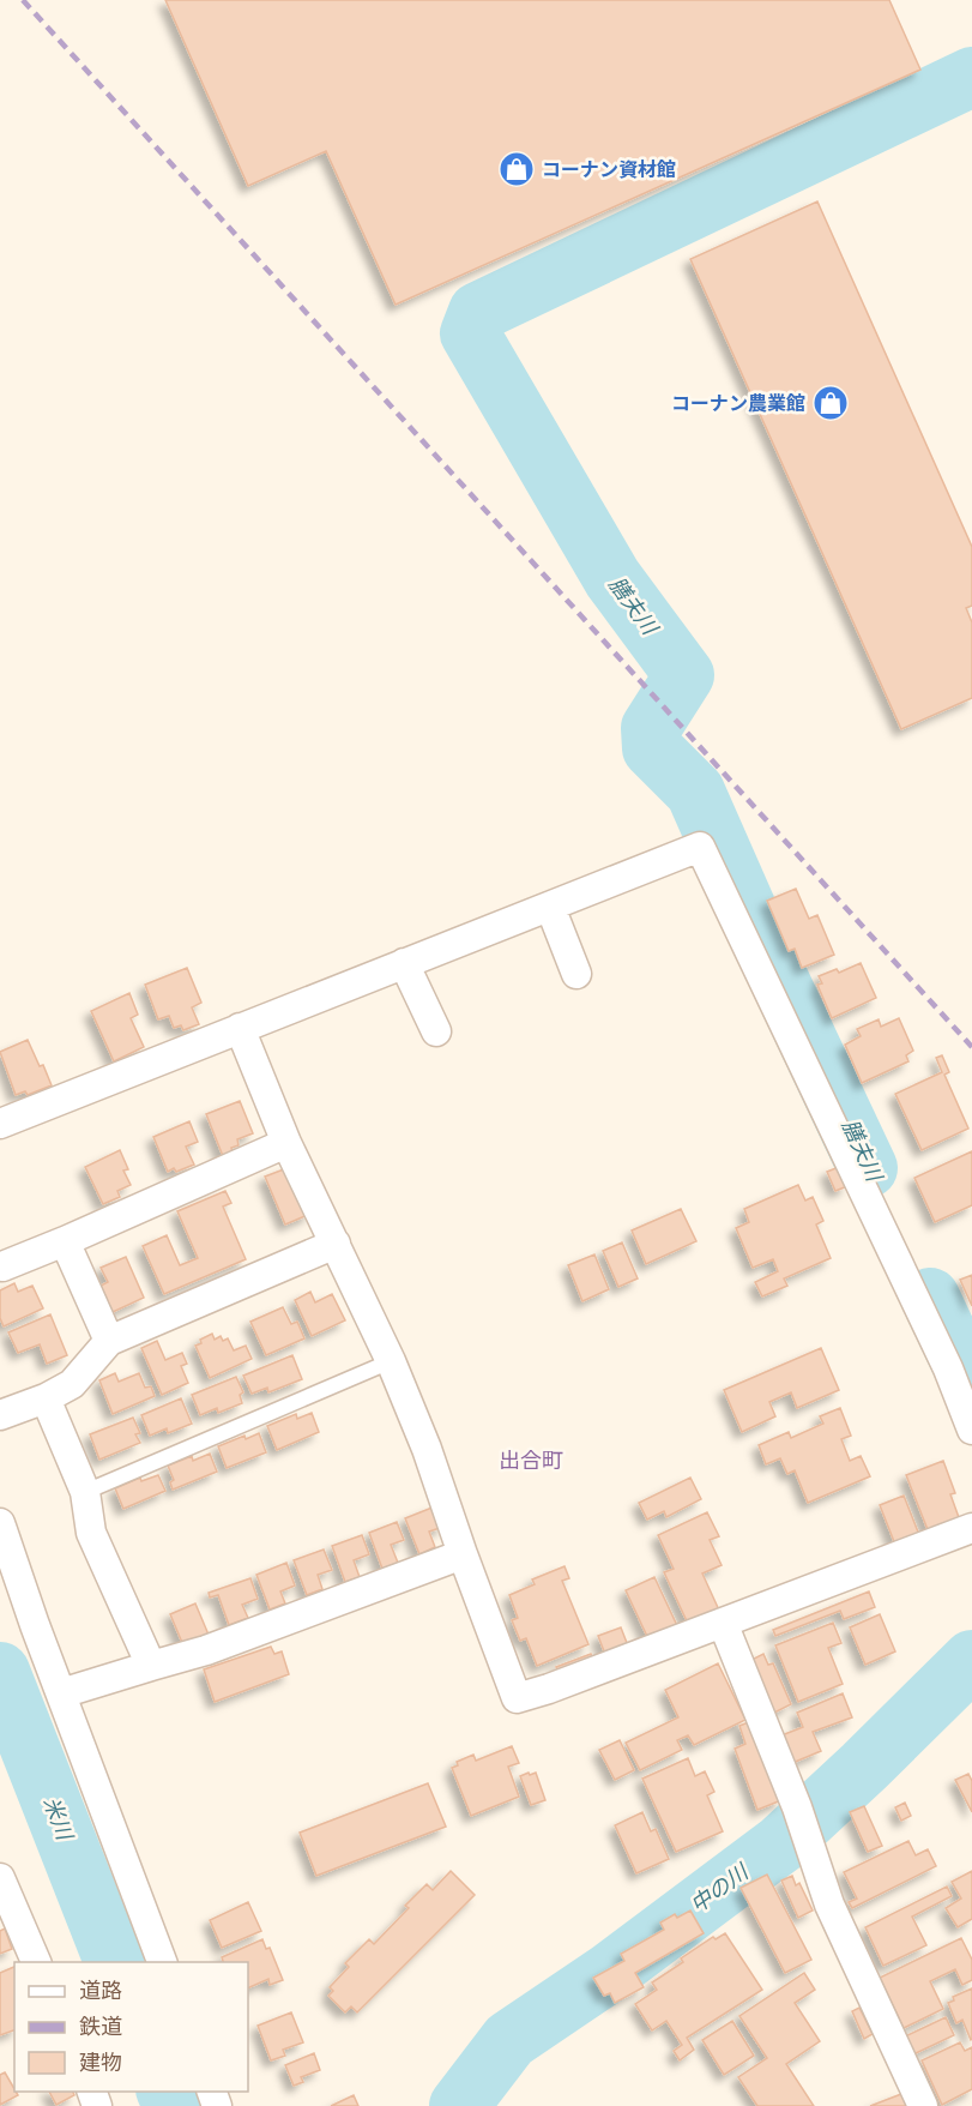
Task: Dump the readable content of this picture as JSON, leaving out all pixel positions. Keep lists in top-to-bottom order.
{
  "districts": ["出合町"],
  "water": ["膳夫川", "米川", "中の川"],
  "places": {
    "shop": ["コーナン資材館", "コーナン農業館"]
  },
  "legend": ["道路", "鉄道", "建物"]
}
